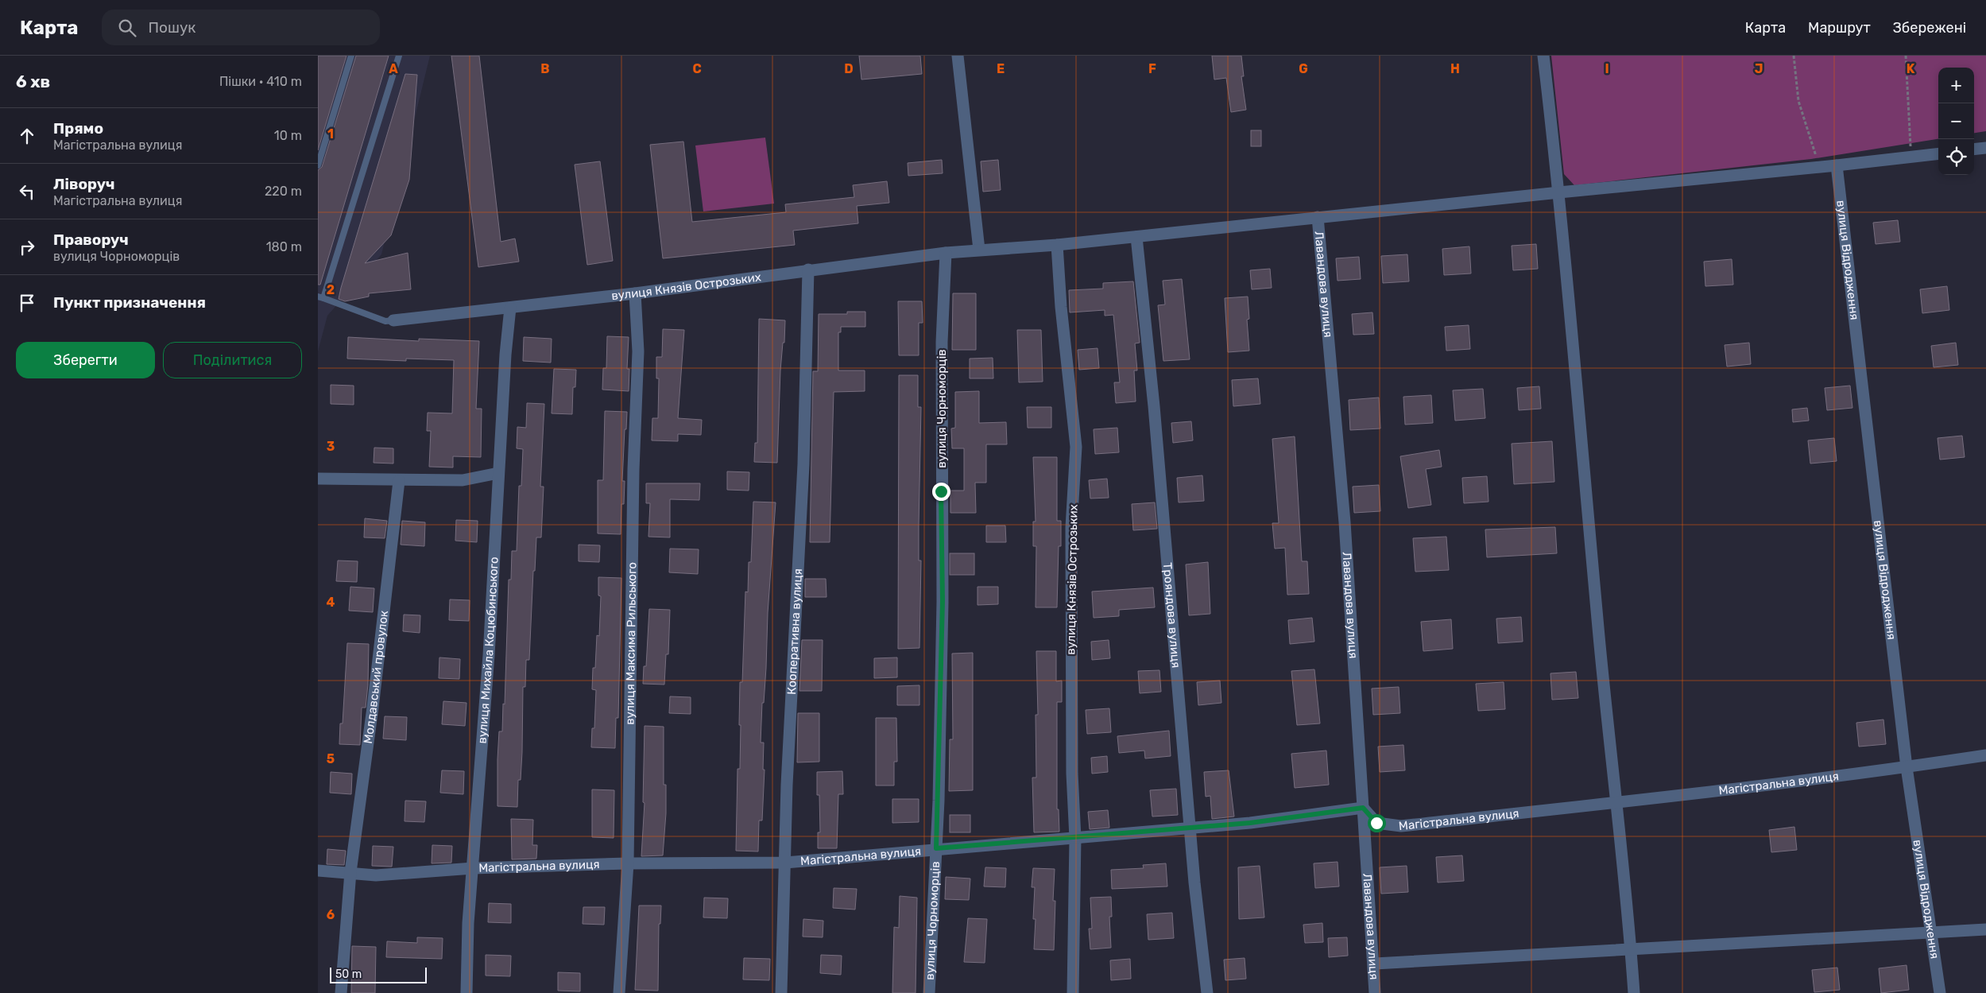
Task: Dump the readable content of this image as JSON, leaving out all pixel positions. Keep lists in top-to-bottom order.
{
  "streets": {
    "street": [
      "вулиця Відродження",
      "Лавандова вулиця",
      "вулиця Князів Острозьких",
      "вулиця Чорноморців",
      "Трояндова вулиця",
      "Кооперативна вулиця",
      "вулиця Максима Рильського",
      "вулиця Михайла Коцюбинського",
      "Молдавський провулок",
      "Магістральна вулиця"
    ]
  },
  "crossings": [
    ["вулиця Відродження", "Магістральна вулиця"],
    ["Лавандова вулиця", "Магістральна вулиця"],
    ["вулиця Князів Острозьких", "вулиця Чорноморців"],
    ["вулиця Князів Острозьких", "Кооперативна вулиця"],
    ["вулиця Князів Острозьких", "вулиця Максима Рильського"],
    ["вулиця Князів Острозьких", "вулиця Михайла Коцюбинського"],
    ["вулиця Князів Острозьких", "Магістральна вулиця"],
    ["вулиця Чорноморців", "Магістральна вулиця"],
    ["Трояндова вулиця", "Магістральна вулиця"],
    ["Кооперативна вулиця", "Магістральна вулиця"],
    ["вулиця Максима Рильського", "Магістральна вулиця"],
    ["вулиця Михайла Коцюбинського", "Магістральна вулиця"],
    ["Молдавський провулок", "Магістральна вулиця"]
  ],
  "scale_bar": "50 m",
  "page": {
    "header": "Карта",
    "search": "Пошук",
    "nav": ["Карта", "Маршрут", "Збережені"],
    "heading": ["6 хв", "Пішки · 410 m"],
    "map_buttons": ["+", "−"],
    "list": [
      ["Прямо", "Магістральна вулиця", "10 m"],
      ["Ліворуч", "Магістральна вулиця", "220 m"],
      ["Праворуч", "вулиця Чорноморців", "180 m"],
      "Пункт призначення"
    ],
    "buttons": ["Зберегти", "Поділитися"],
    "scale": "50 m"
  },
  "grid": {
    "columns": [
      "A",
      "B",
      "C",
      "D",
      "E",
      "F",
      "G",
      "H",
      "I",
      "J",
      "K"
    ],
    "rows": [
      "1",
      "2",
      "3",
      "4",
      "5",
      "6"
    ]
  }
}
